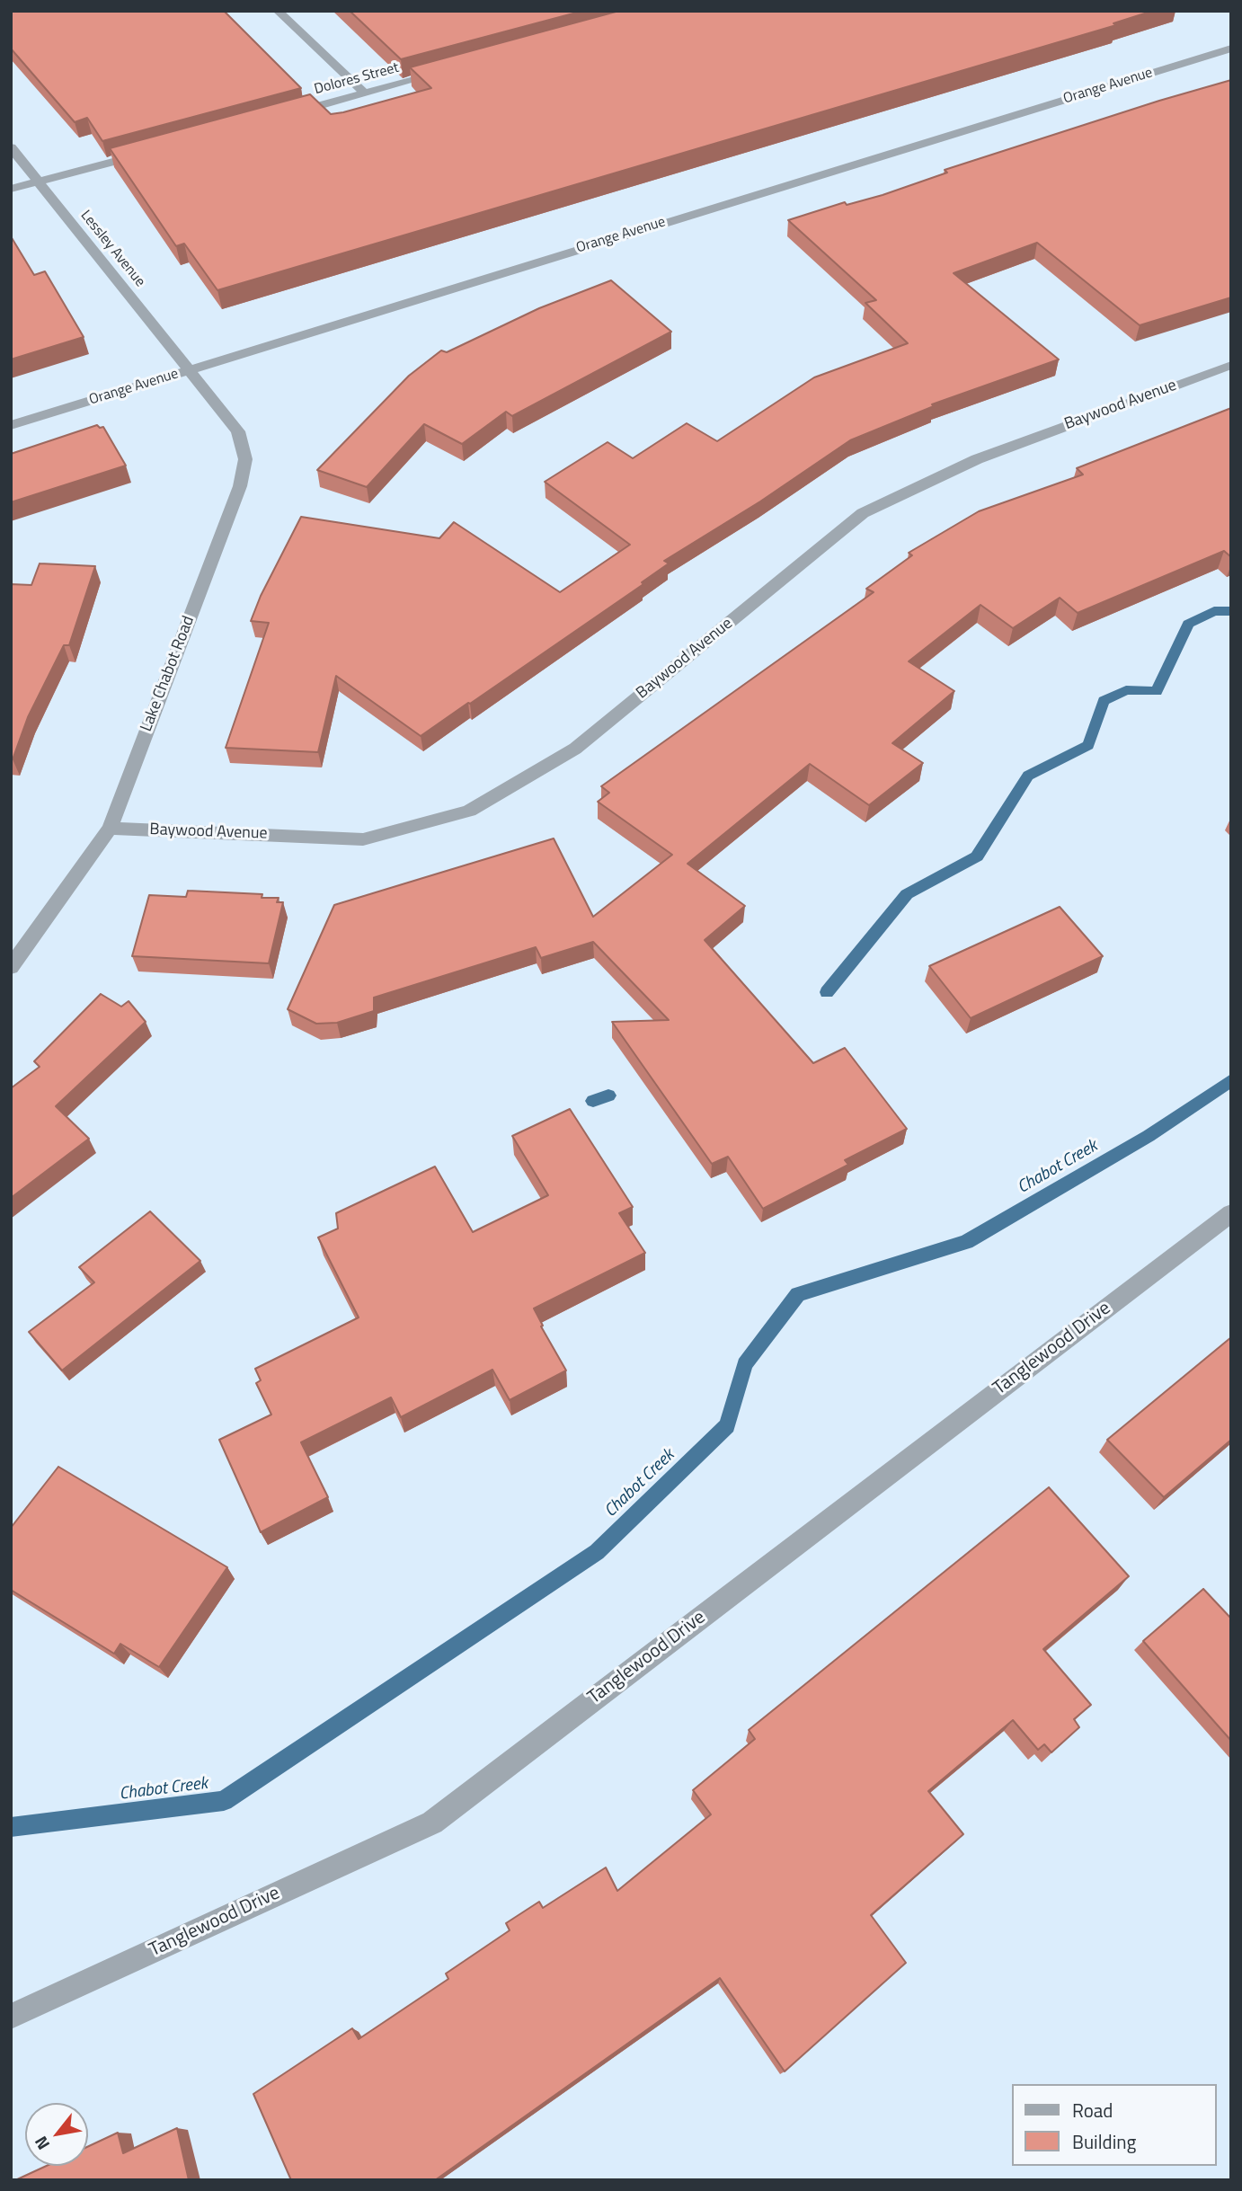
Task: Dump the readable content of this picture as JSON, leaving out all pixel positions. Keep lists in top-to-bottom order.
{
  "streets": {
    "street": [
      "Dolores Street",
      "Orange Avenue",
      "Lessley Avenue",
      "Baywood Avenue",
      "Lake Chabot Road",
      "Tanglewood Drive"
    ]
  },
  "crossings": [
    ["Orange Avenue", "Lessley Avenue"],
    ["Orange Avenue", "Lake Chabot Road"],
    ["Lessley Avenue", "Lake Chabot Road"],
    ["Baywood Avenue", "Lake Chabot Road"]
  ],
  "water": ["Chabot Creek"],
  "legend": ["Road", "Building"],
  "north": "bottom left"
}
